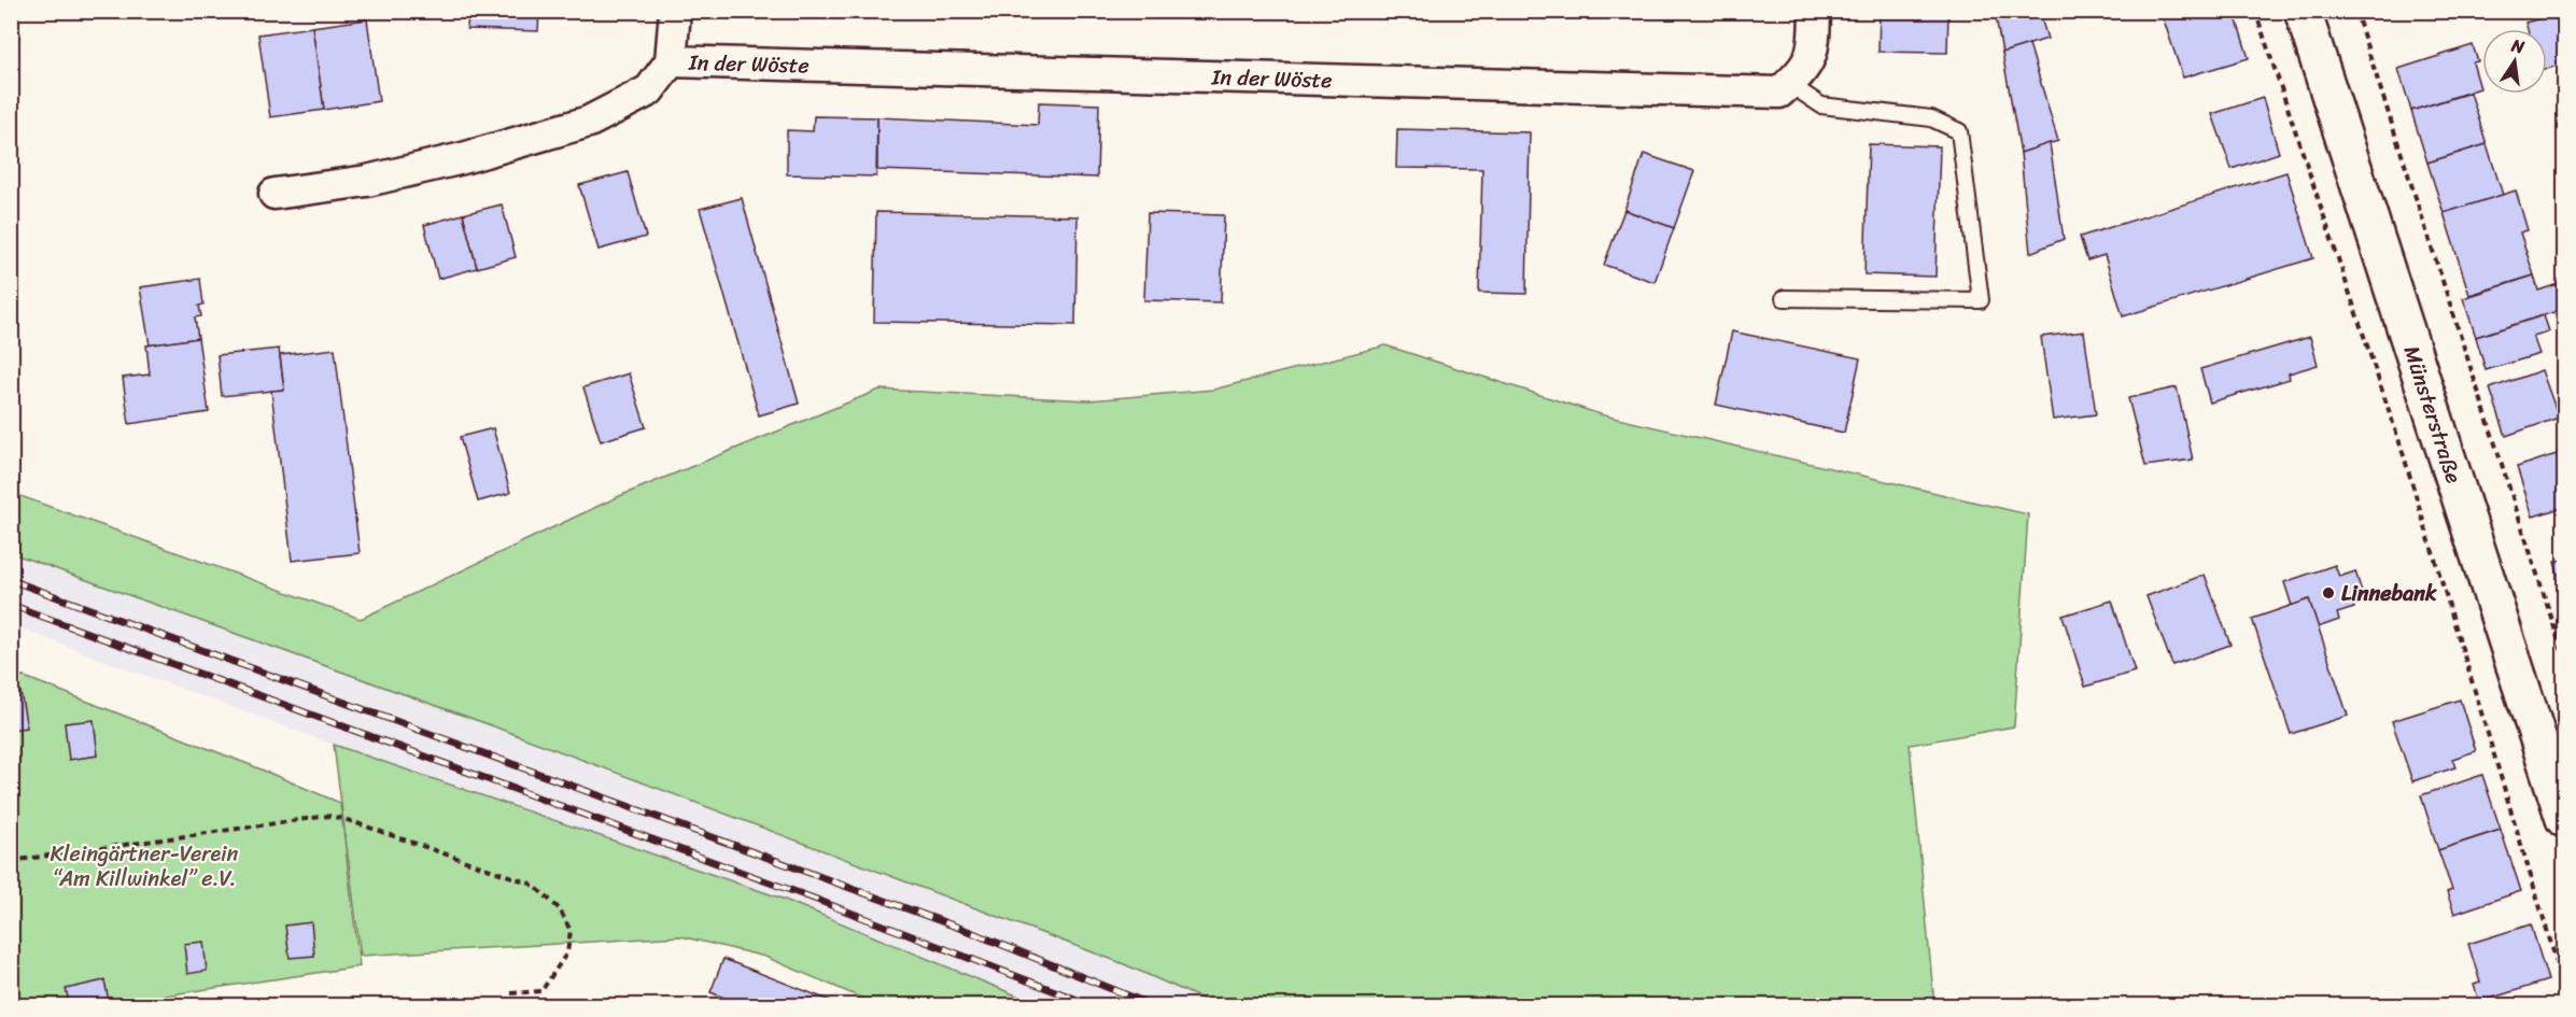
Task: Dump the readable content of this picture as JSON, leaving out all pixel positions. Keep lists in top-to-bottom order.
{
  "streets": {
    "main road": ["Münsterstraße"],
    "street": ["In der Wöste"]
  },
  "parks": ["Kleingärtner-Verein “Am Killwinkel” e.V."],
  "places": ["Linnebank"],
  "north": "top"
}
